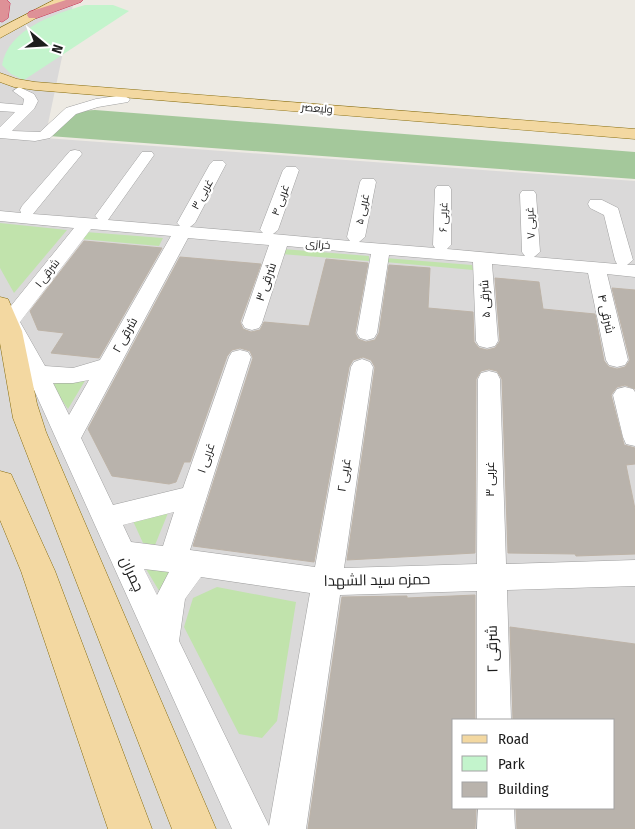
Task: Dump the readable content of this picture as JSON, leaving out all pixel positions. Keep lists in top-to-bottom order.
{
  "streets": {
    "main road": ["ولیعصر"],
    "street": [
      "۳ غربی",
      "۴ غربی",
      "۵ غربی",
      "۶ غربی",
      "۷ غربی",
      "خرازی",
      "۱ شرقی",
      "۳ شرقی",
      "۵ شرقی",
      "۴ شرقی",
      "۲ شرقی",
      "۱ غربی",
      "۲ غربی",
      "چمران",
      "حمزه سید الشهدا"
    ]
  },
  "crossings": [
    ["۳ غربی", "خرازی"],
    ["۳ غربی", "۲ شرقی"],
    ["۳ غربی", "حمزه سید الشهدا"],
    ["۴ غربی", "خرازی"],
    ["۴ غربی", "۳ شرقی"],
    ["۵ غربی", "خرازی"],
    ["۶ غربی", "خرازی"],
    ["۷ غربی", "خرازی"],
    ["خرازی", "۱ شرقی"],
    ["خرازی", "۳ شرقی"],
    ["خرازی", "۵ شرقی"],
    ["خرازی", "۴ شرقی"],
    ["خرازی", "۲ شرقی"],
    ["۱ شرقی", "چمران"],
    ["۲ شرقی", "چمران"],
    ["۲ شرقی", "حمزه سید الشهدا"],
    ["۱ غربی", "حمزه سید الشهدا"],
    ["۲ غربی", "حمزه سید الشهدا"],
    ["چمران", "حمزه سید الشهدا"]
  ],
  "legend": ["Road", "Park", "Building"],
  "north": "right"
}
